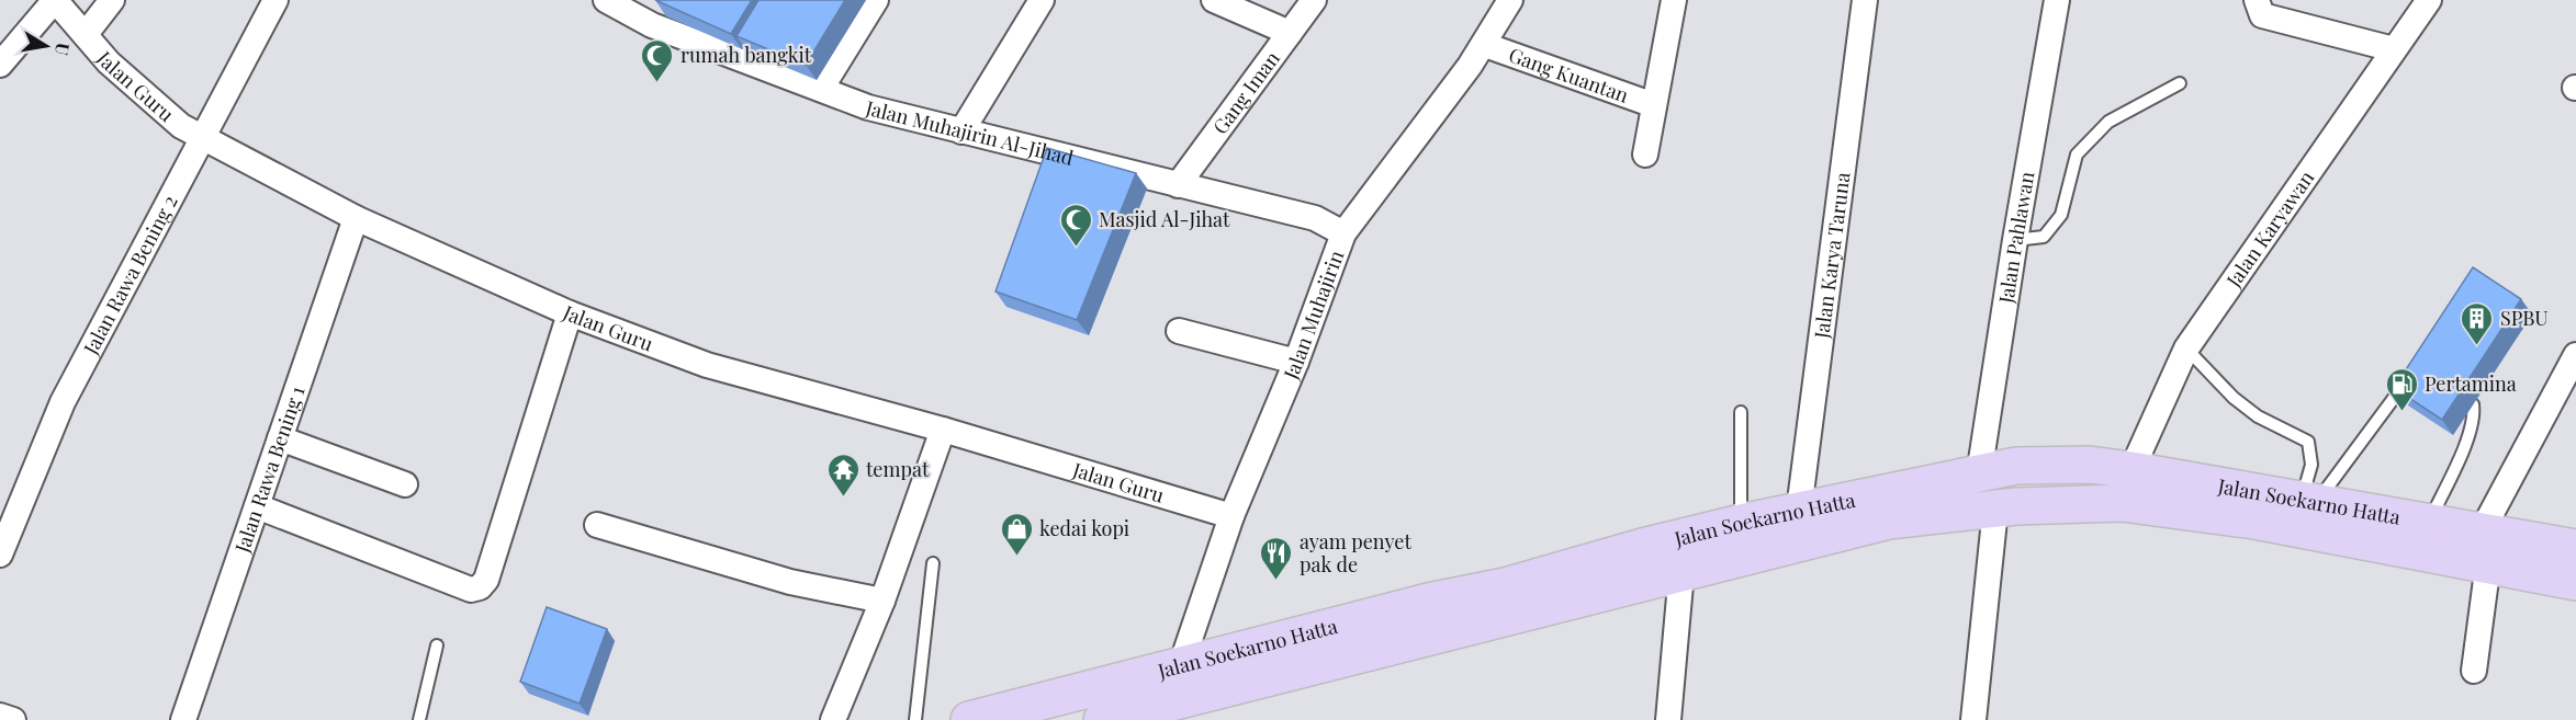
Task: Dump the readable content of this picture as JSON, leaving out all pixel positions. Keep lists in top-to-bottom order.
{
  "streets": {
    "main road": ["Jalan Soekarno Hatta"],
    "street": [
      "Gang Kuantan",
      "Jalan Guru",
      "Gang Iman",
      "Jalan Muhajirin Al-Jihad",
      "Jalan Karyawan",
      "Jalan Pahlawan",
      "Jalan Karya Taruna",
      "Jalan Rawa Bening 2",
      "Jalan Muhajirin",
      "Jalan Rawa Bening 1"
    ]
  },
  "crossings": [
    ["Gang Kuantan", "Jalan Muhajirin"],
    ["Jalan Guru", "Jalan Rawa Bening 2"],
    ["Jalan Guru", "Jalan Muhajirin"],
    ["Jalan Guru", "Jalan Rawa Bening 1"],
    ["Gang Iman", "Jalan Muhajirin Al-Jihad"],
    ["Jalan Muhajirin Al-Jihad", "Jalan Muhajirin"],
    ["Jalan Karyawan", "Jalan Soekarno Hatta"],
    ["Jalan Pahlawan", "Jalan Soekarno Hatta"],
    ["Jalan Karya Taruna", "Jalan Soekarno Hatta"],
    ["Jalan Muhajirin", "Jalan Soekarno Hatta"]
  ],
  "places": {
    "mosque": ["rumah bangkit", "Masjid Al-Jihat"],
    "building": ["SPBU"],
    "fuel station": ["Pertamina"],
    "temple": ["tempat"],
    "shop": ["kedai kopi"],
    "restaurant": ["ayam penyet pak de"]
  },
  "north": "right"
}
